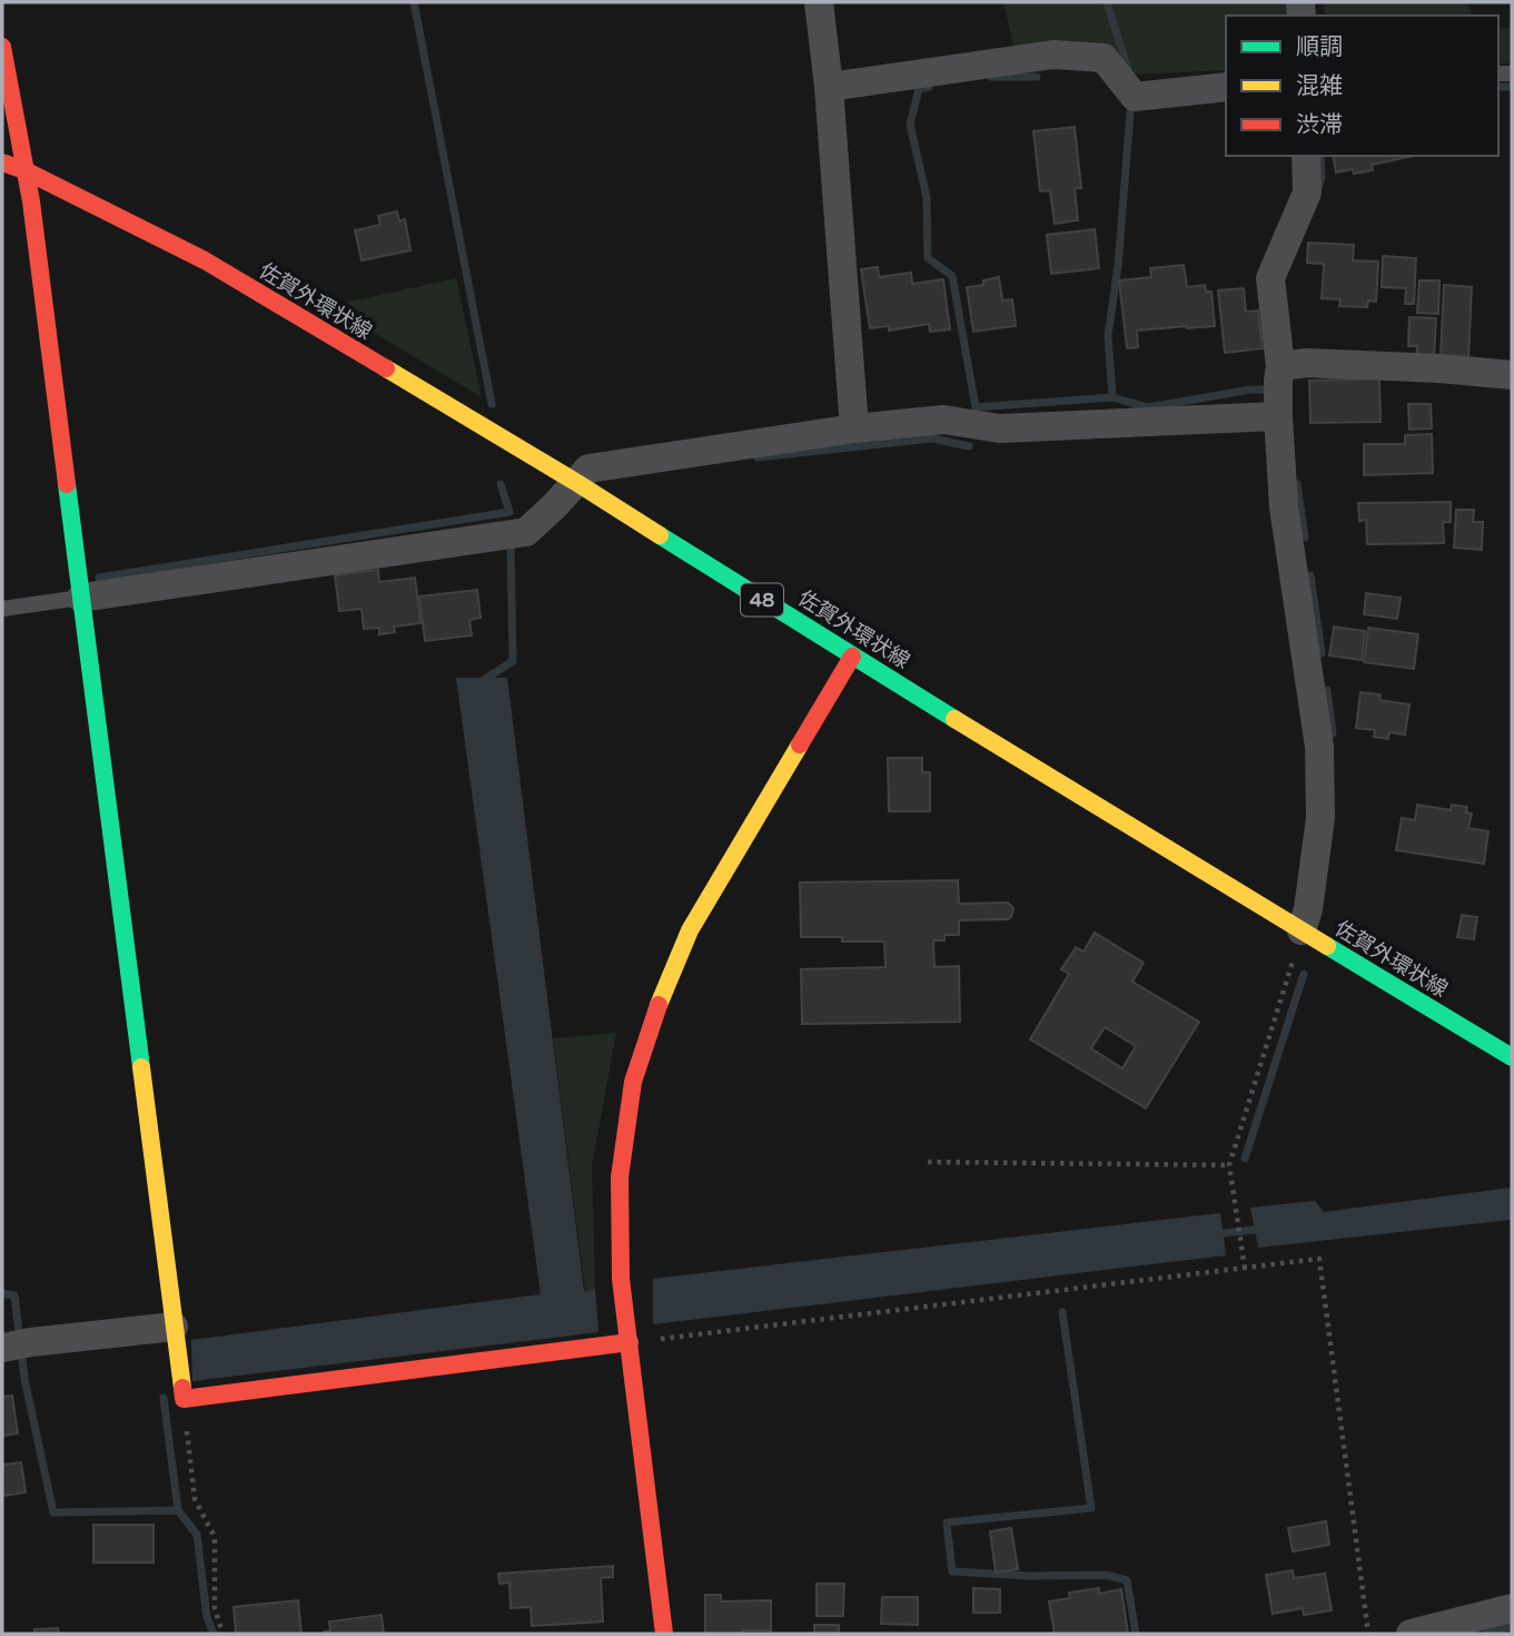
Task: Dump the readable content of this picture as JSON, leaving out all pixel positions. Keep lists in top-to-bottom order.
{
  "streets": {
    "street": ["佐賀外環状線", "48"]
  },
  "legend": ["順調", "混雑", "渋滞"]
}
